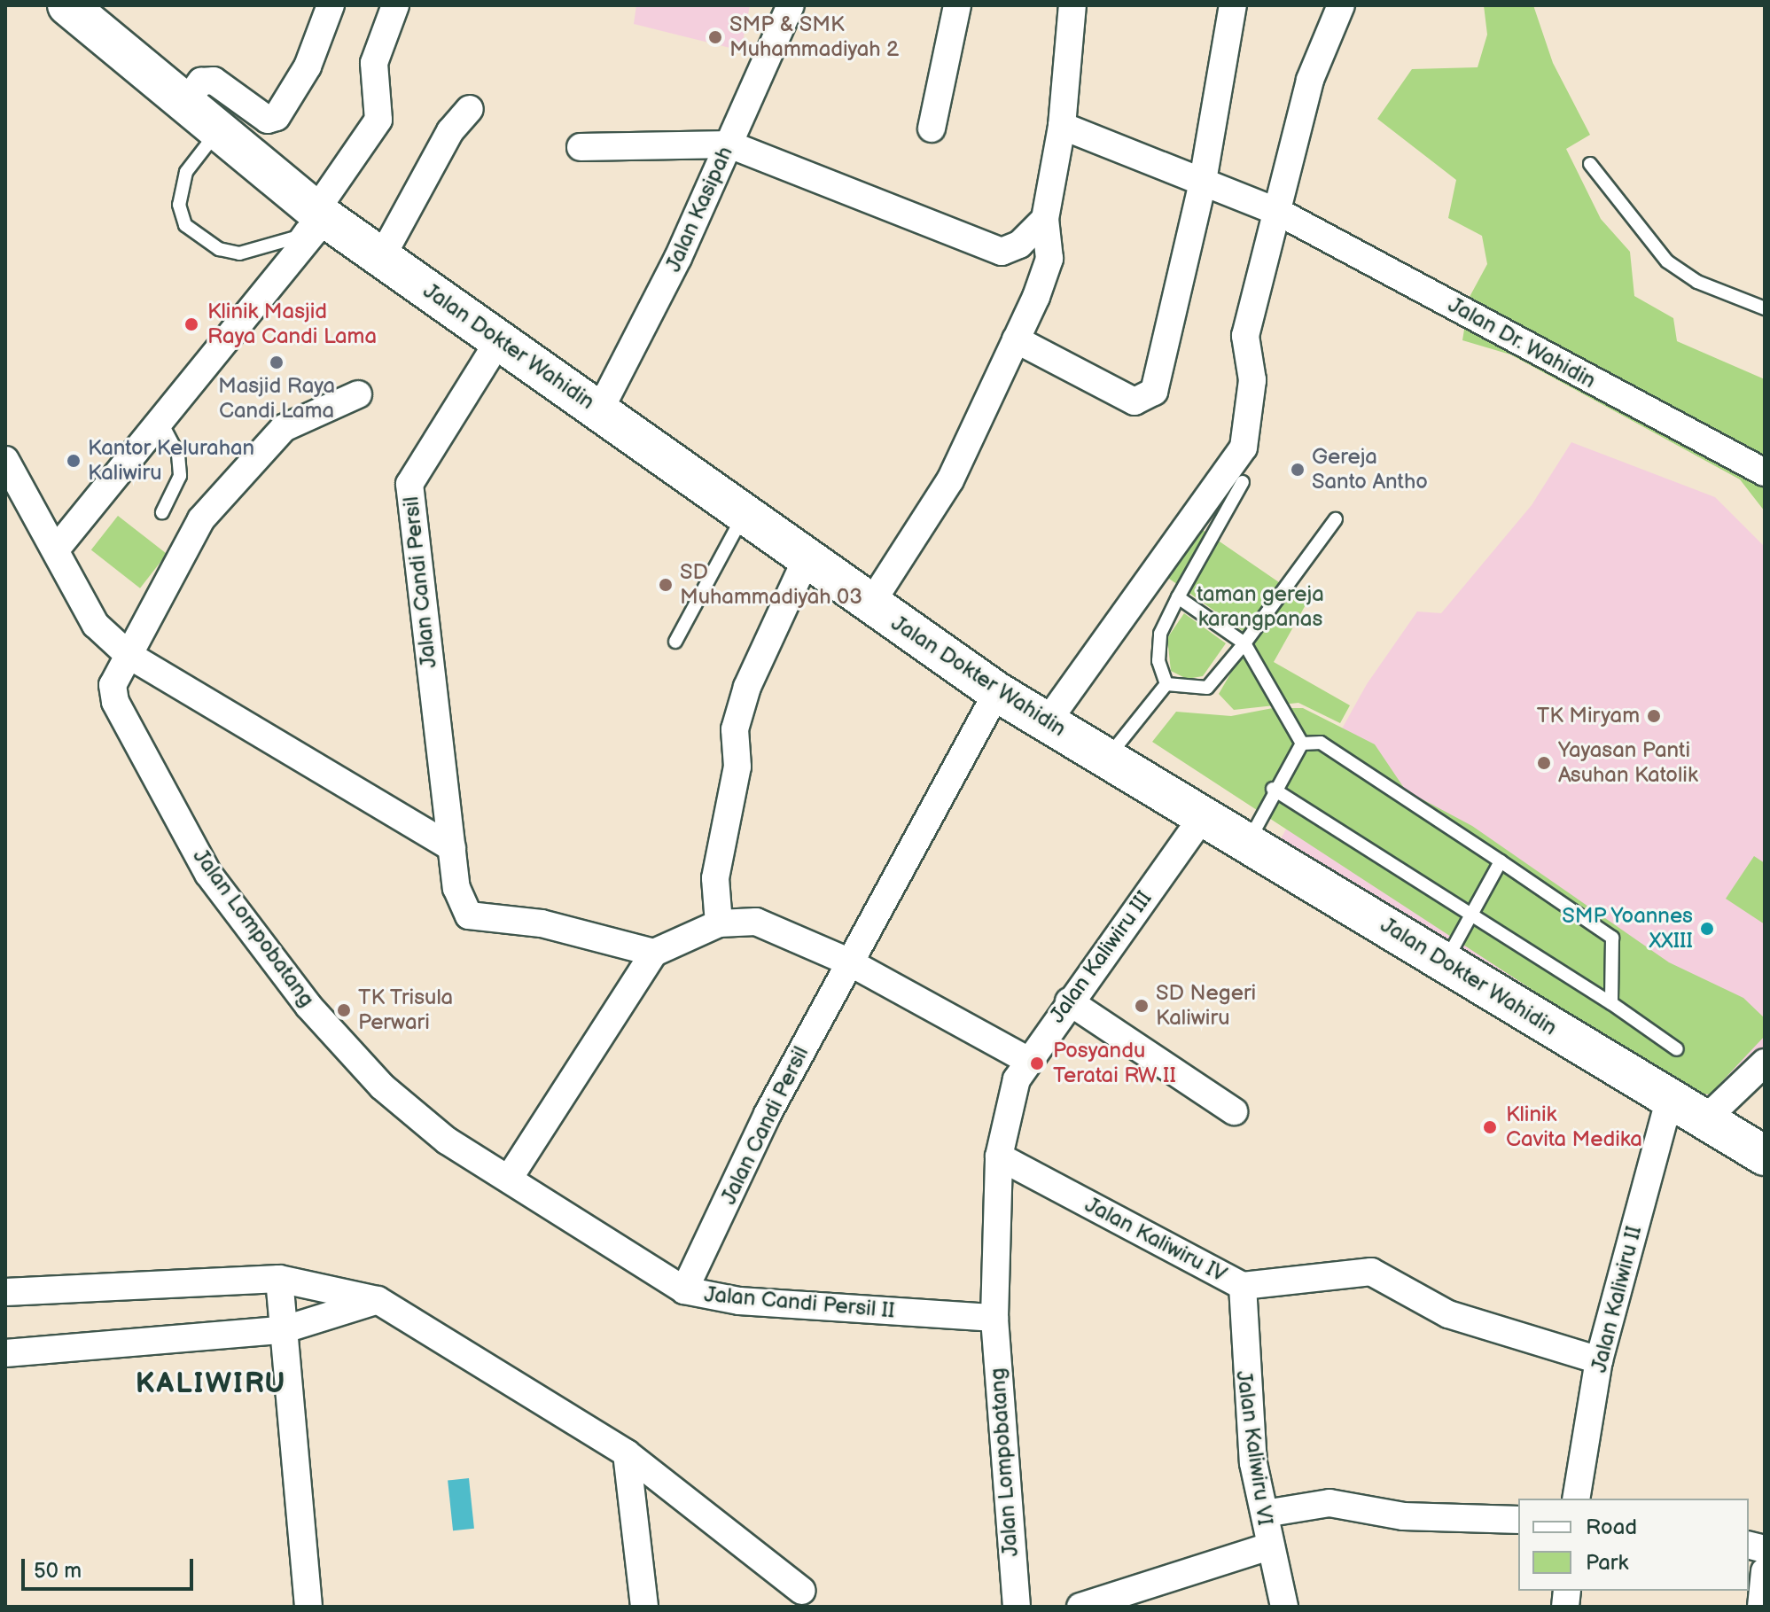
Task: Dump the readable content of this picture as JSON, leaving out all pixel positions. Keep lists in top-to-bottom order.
{
  "streets": {
    "highway": ["Jalan Dokter Wahidin"],
    "street": [
      "Jalan Kasipah",
      "Jalan Dr. Wahidin",
      "Jalan Candi Persil",
      "Jalan Lompobatang",
      "Jalan Kaliwiru III",
      "Jalan Kaliwiru IV",
      "Jalan Kaliwiru II",
      "Jalan Candi Persil II",
      "Jalan Kaliwiru VI"
    ]
  },
  "crossings": [
    ["Jalan Kasipah", "Jalan Dokter Wahidin"],
    ["Jalan Dokter Wahidin", "Jalan Candi Persil"],
    ["Jalan Dokter Wahidin", "Jalan Kaliwiru III"],
    ["Jalan Dokter Wahidin", "Jalan Kaliwiru II"],
    ["Jalan Candi Persil", "Jalan Candi Persil II"],
    ["Jalan Lompobatang", "Jalan Kaliwiru III"],
    ["Jalan Lompobatang", "Jalan Candi Persil II"],
    ["Jalan Kaliwiru III", "Jalan Kaliwiru IV"],
    ["Jalan Kaliwiru III", "Jalan Candi Persil II"],
    ["Jalan Kaliwiru IV", "Jalan Kaliwiru II"],
    ["Jalan Kaliwiru IV", "Jalan Kaliwiru VI"]
  ],
  "districts": ["KALIWIRU"],
  "parks": ["taman gereja karangpanas"],
  "places": [
    "SMP & SMK Muhammadiyah 2",
    "Klinik Masjid Raya Candi Lama",
    "Masjid Raya Candi Lama",
    "Kantor Kelurahan Kaliwiru",
    "Gereja Santo Antho",
    "SD Muhammadiyah 03",
    "TK Miryam",
    "Yayasan Panti Asuhan Katolik",
    "SMP Yoannes XXIII",
    "SD Negeri Kaliwiru",
    "TK Trisula Perwari",
    "Posyandu Teratai RW II",
    "Klinik Cavita Medika"
  ],
  "legend": ["Road", "Park"],
  "scale_bar": "50 m"
}
